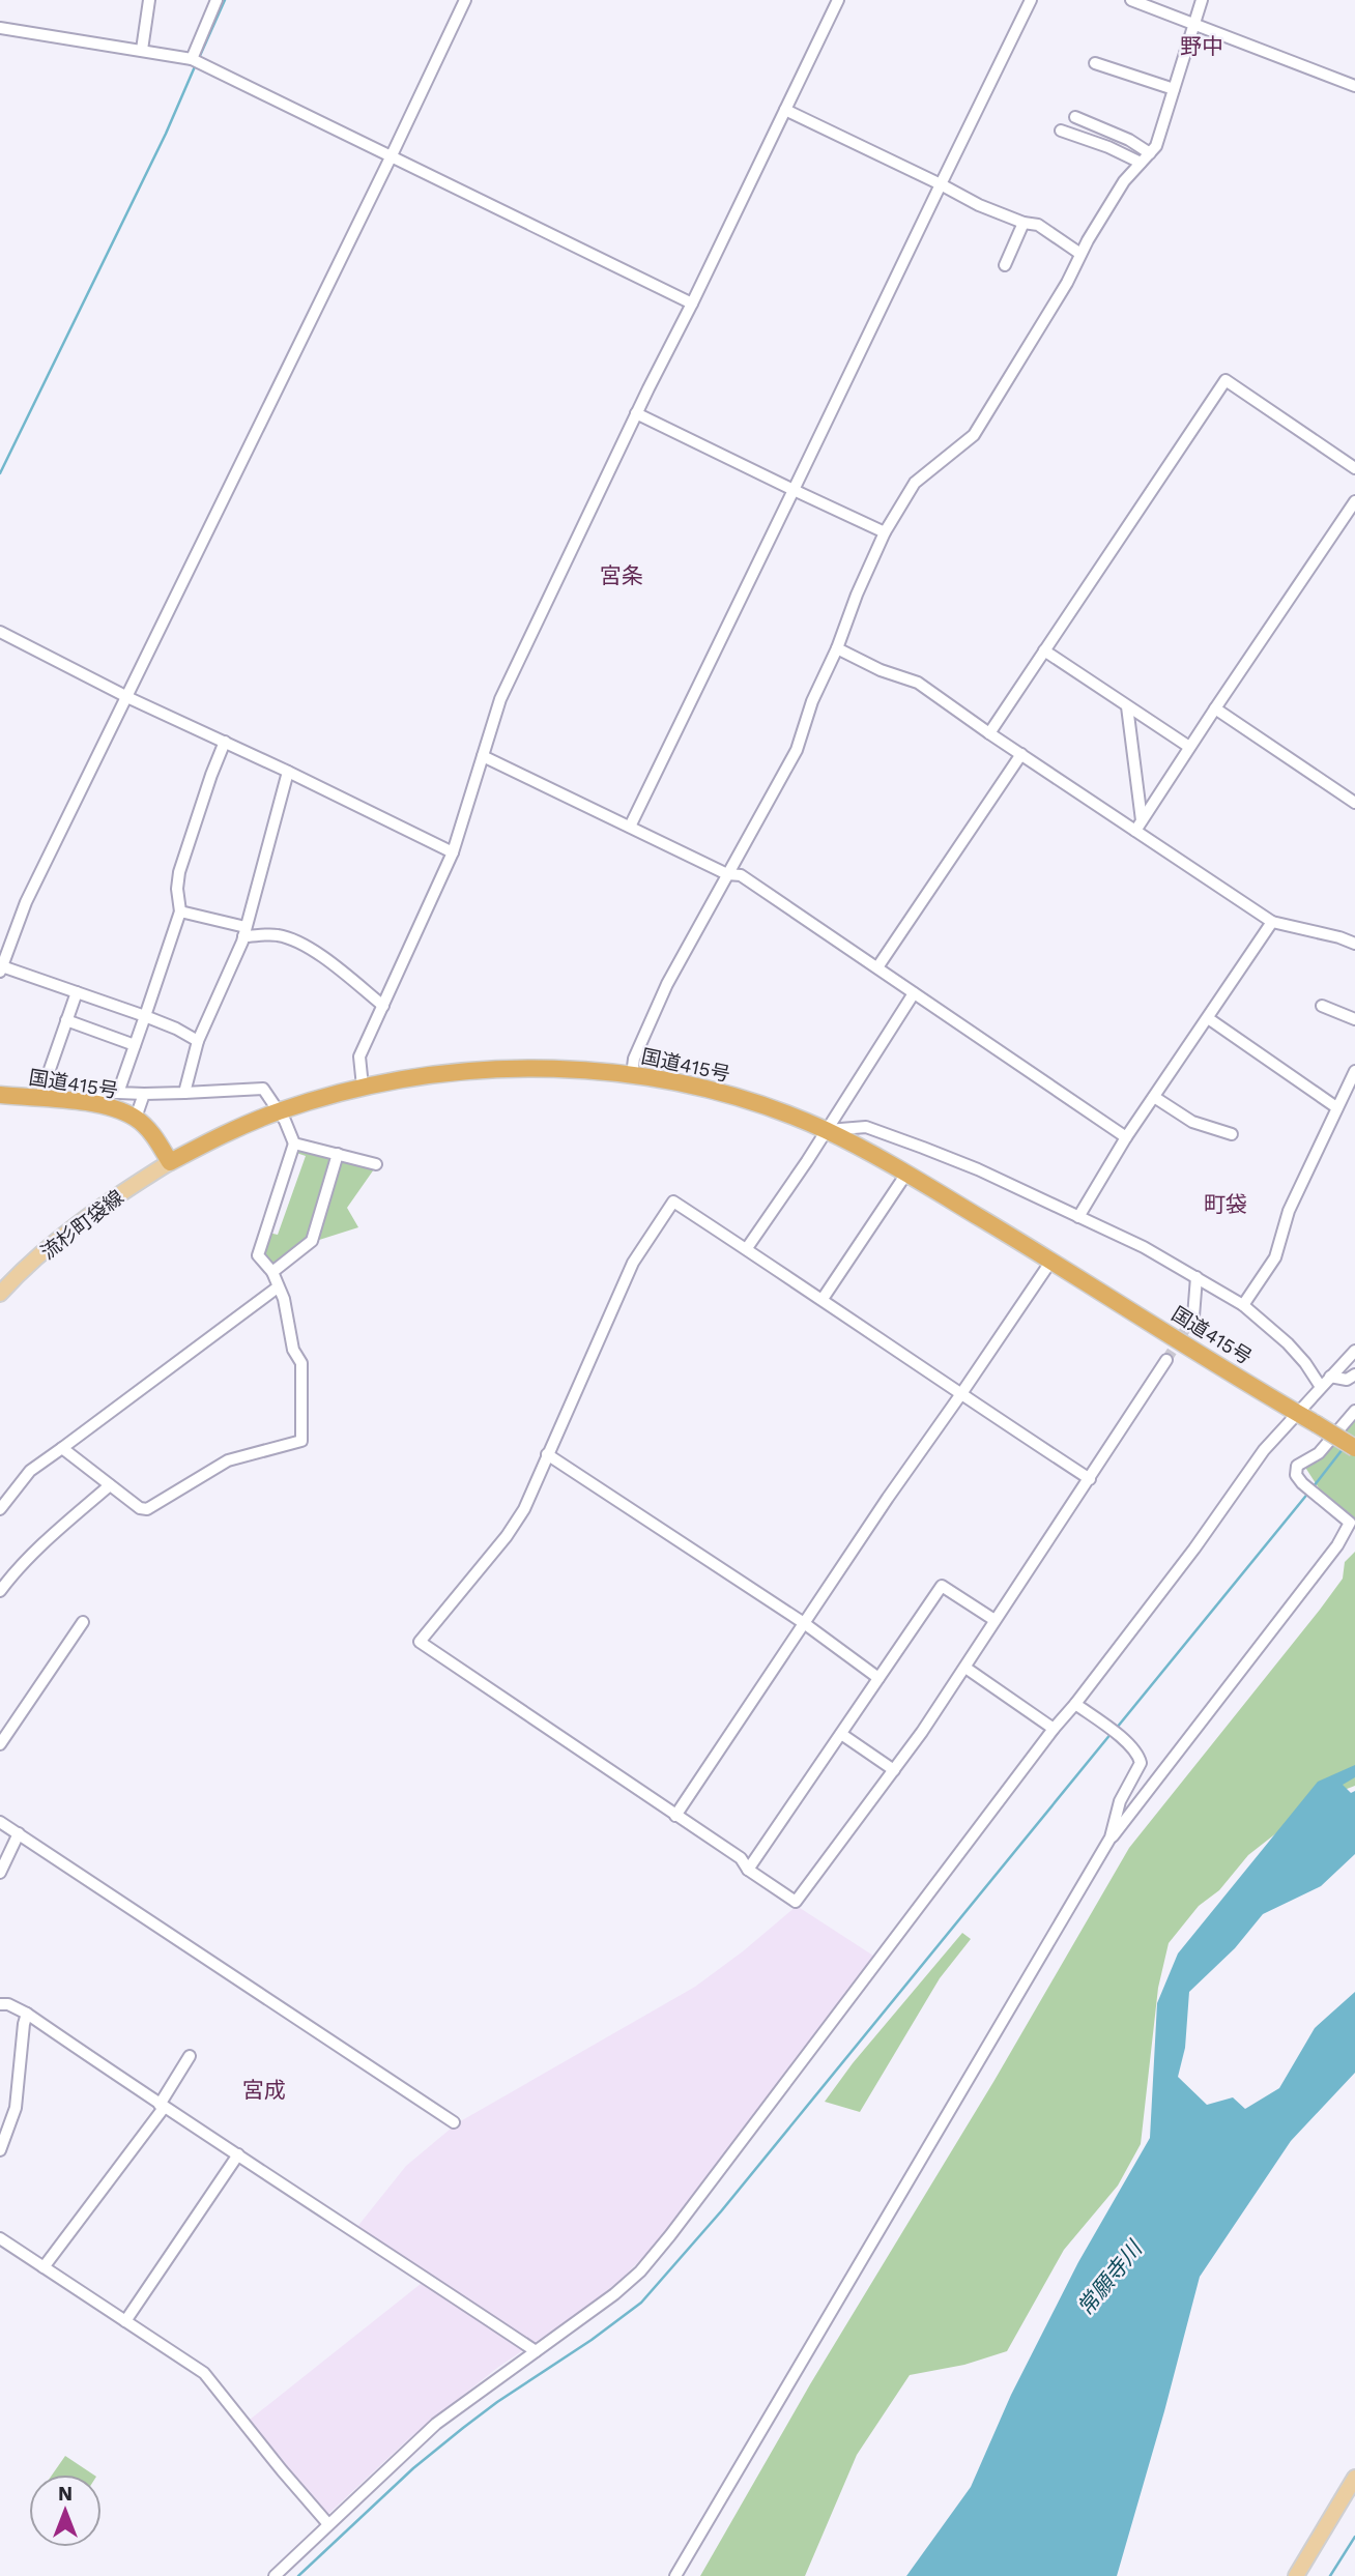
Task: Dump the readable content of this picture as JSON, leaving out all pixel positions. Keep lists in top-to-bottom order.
{
  "streets": {
    "highway": ["国道415号"],
    "main road": ["流杉町袋線"]
  },
  "crossings": [
    ["国道415号", "流杉町袋線"]
  ],
  "districts": [
    "野中",
    "宮条",
    "町袋",
    "宮成"
  ],
  "water": ["常願寺川"],
  "north": "top"
}
